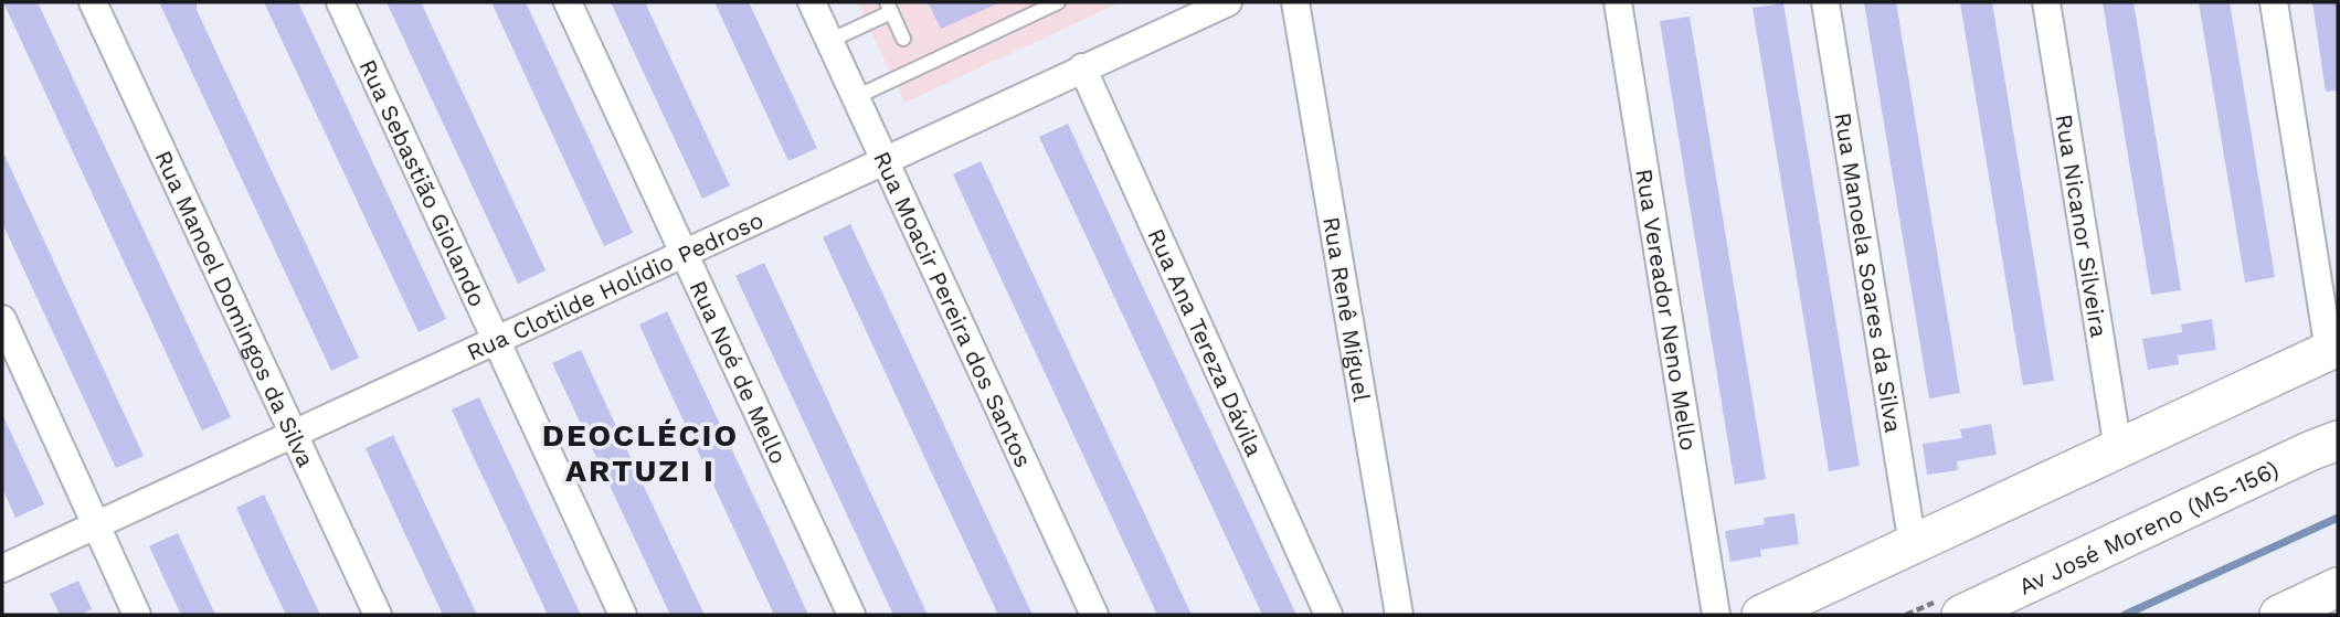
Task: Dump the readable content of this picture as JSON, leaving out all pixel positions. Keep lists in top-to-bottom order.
{
  "streets": {
    "street": [
      "Rua Sebastião Giolando",
      "Rua Nicanor Silveira",
      "Rua Manoela Soares da Silva",
      "Rua Clotilde Holídio Pedroso",
      "Rua Manoel Domingos da Silva",
      "Rua Moacir Pereira dos Santos",
      "Rua Renê Miguel",
      "Rua Vereador Neno Mello",
      "Rua Ana Tereza Dávila",
      "Rua Noé de Mello",
      "Av José Moreno (MS-156)"
    ]
  },
  "crossings": [
    ["Rua Sebastião Giolando", "Rua Clotilde Holídio Pedroso"],
    ["Rua Clotilde Holídio Pedroso", "Rua Manoel Domingos da Silva"],
    ["Rua Clotilde Holídio Pedroso", "Rua Moacir Pereira dos Santos"],
    ["Rua Clotilde Holídio Pedroso", "Rua Ana Tereza Dávila"],
    ["Rua Clotilde Holídio Pedroso", "Rua Noé de Mello"]
  ],
  "districts": ["DEOCLÉCIO ARTUZI I"]
}
